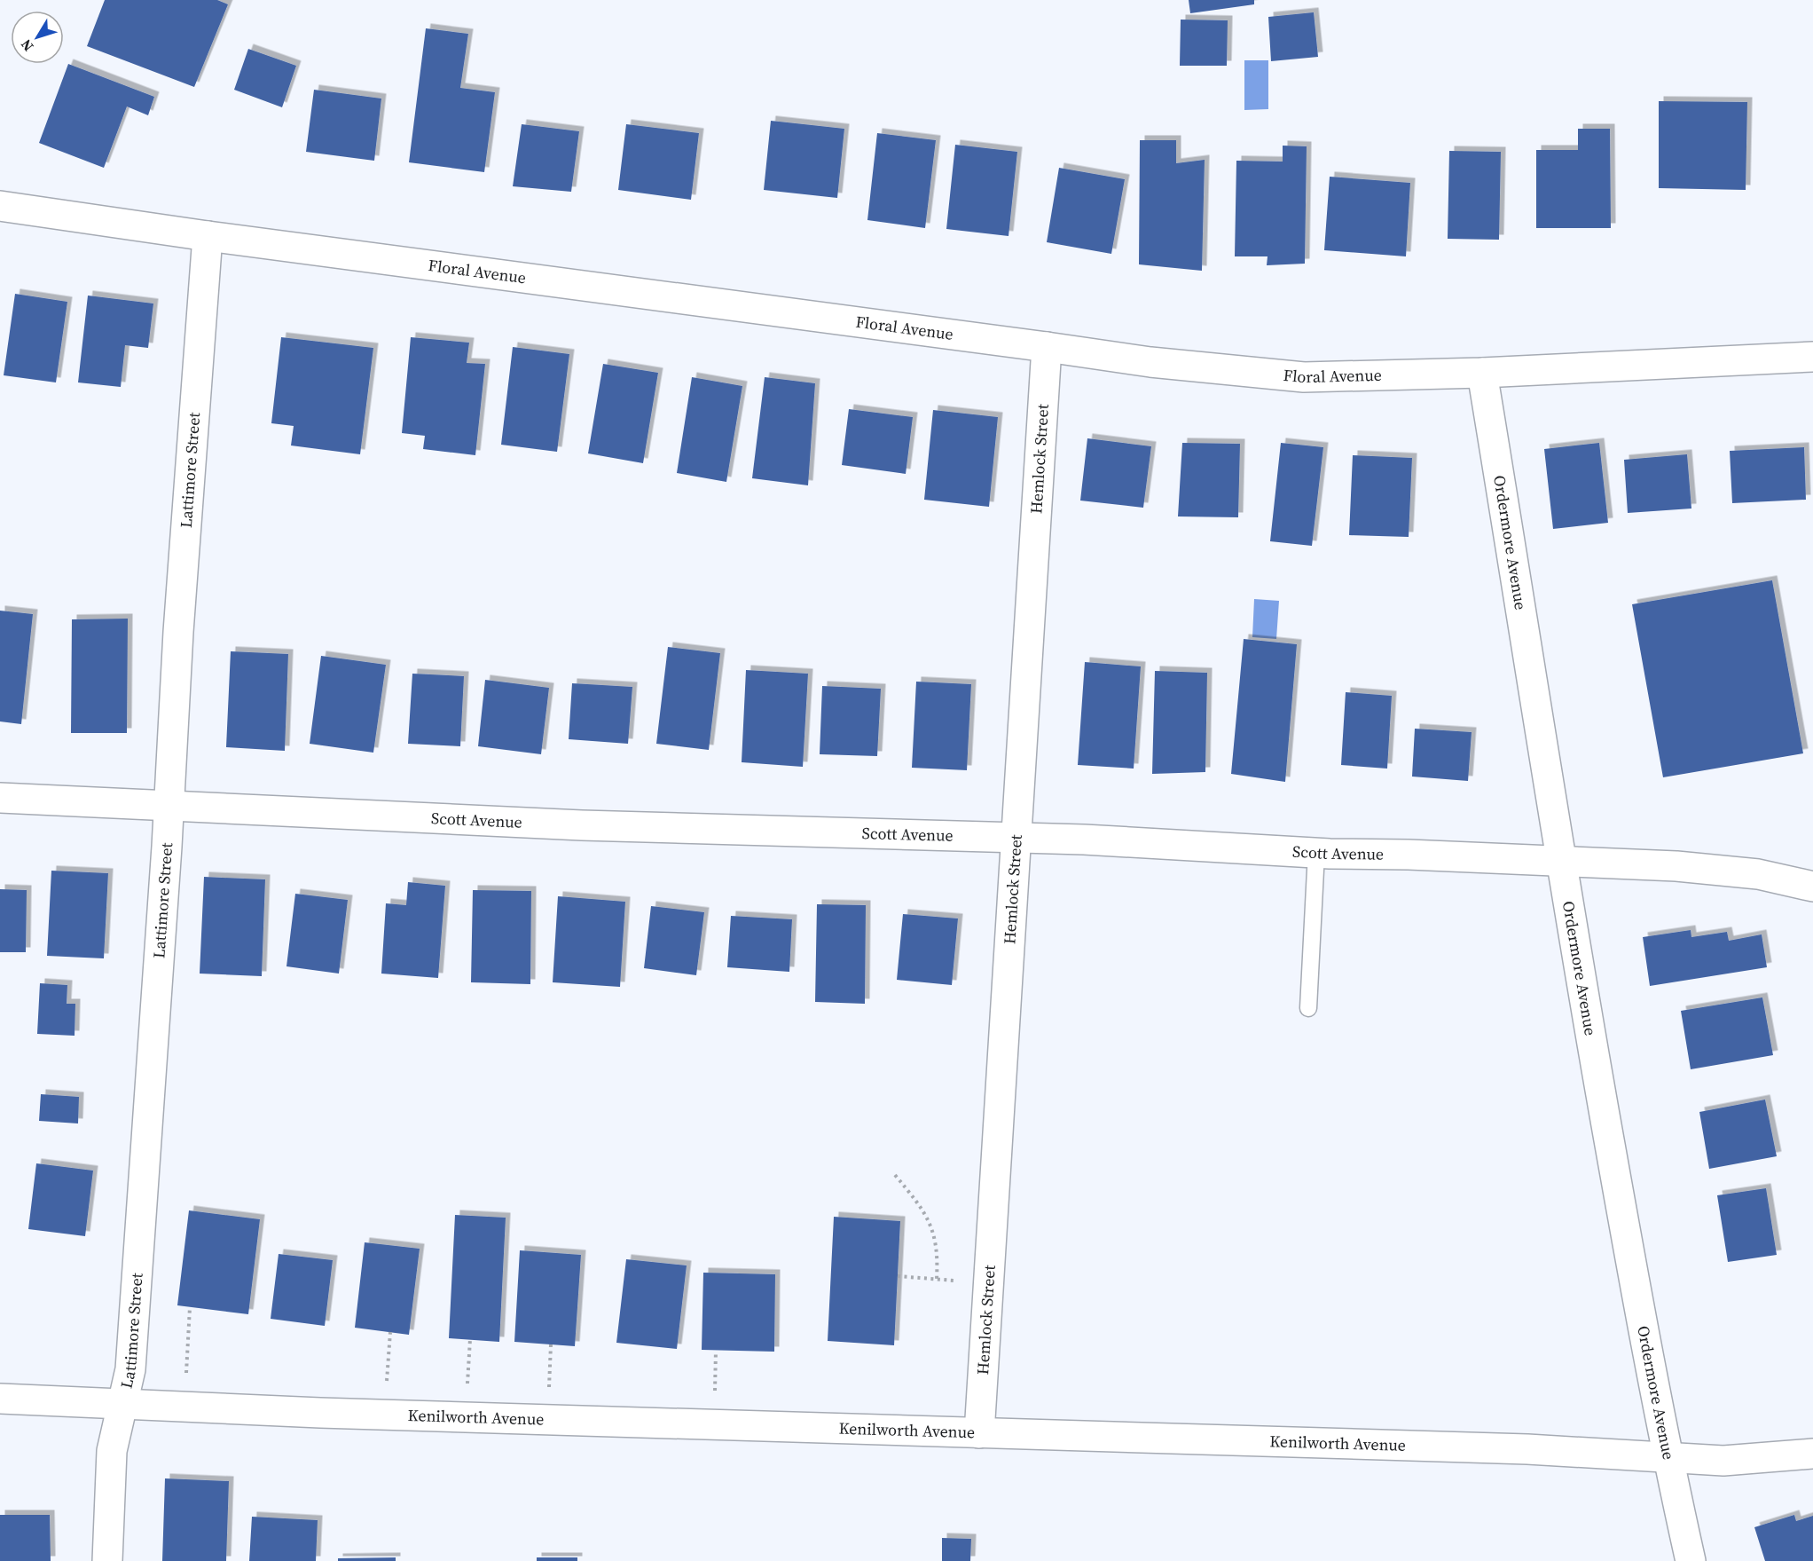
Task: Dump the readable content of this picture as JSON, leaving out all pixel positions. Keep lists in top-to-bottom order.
{
  "streets": {
    "street": [
      "Floral Avenue",
      "Hemlock Street",
      "Lattimore Street",
      "Ordermore Avenue",
      "Scott Avenue",
      "Kenilworth Avenue"
    ]
  },
  "crossings": [
    ["Floral Avenue", "Hemlock Street"],
    ["Floral Avenue", "Lattimore Street"],
    ["Floral Avenue", "Ordermore Avenue"],
    ["Hemlock Street", "Scott Avenue"],
    ["Hemlock Street", "Kenilworth Avenue"],
    ["Lattimore Street", "Scott Avenue"],
    ["Lattimore Street", "Kenilworth Avenue"],
    ["Ordermore Avenue", "Scott Avenue"],
    ["Ordermore Avenue", "Kenilworth Avenue"]
  ],
  "north": "bottom left"
}
